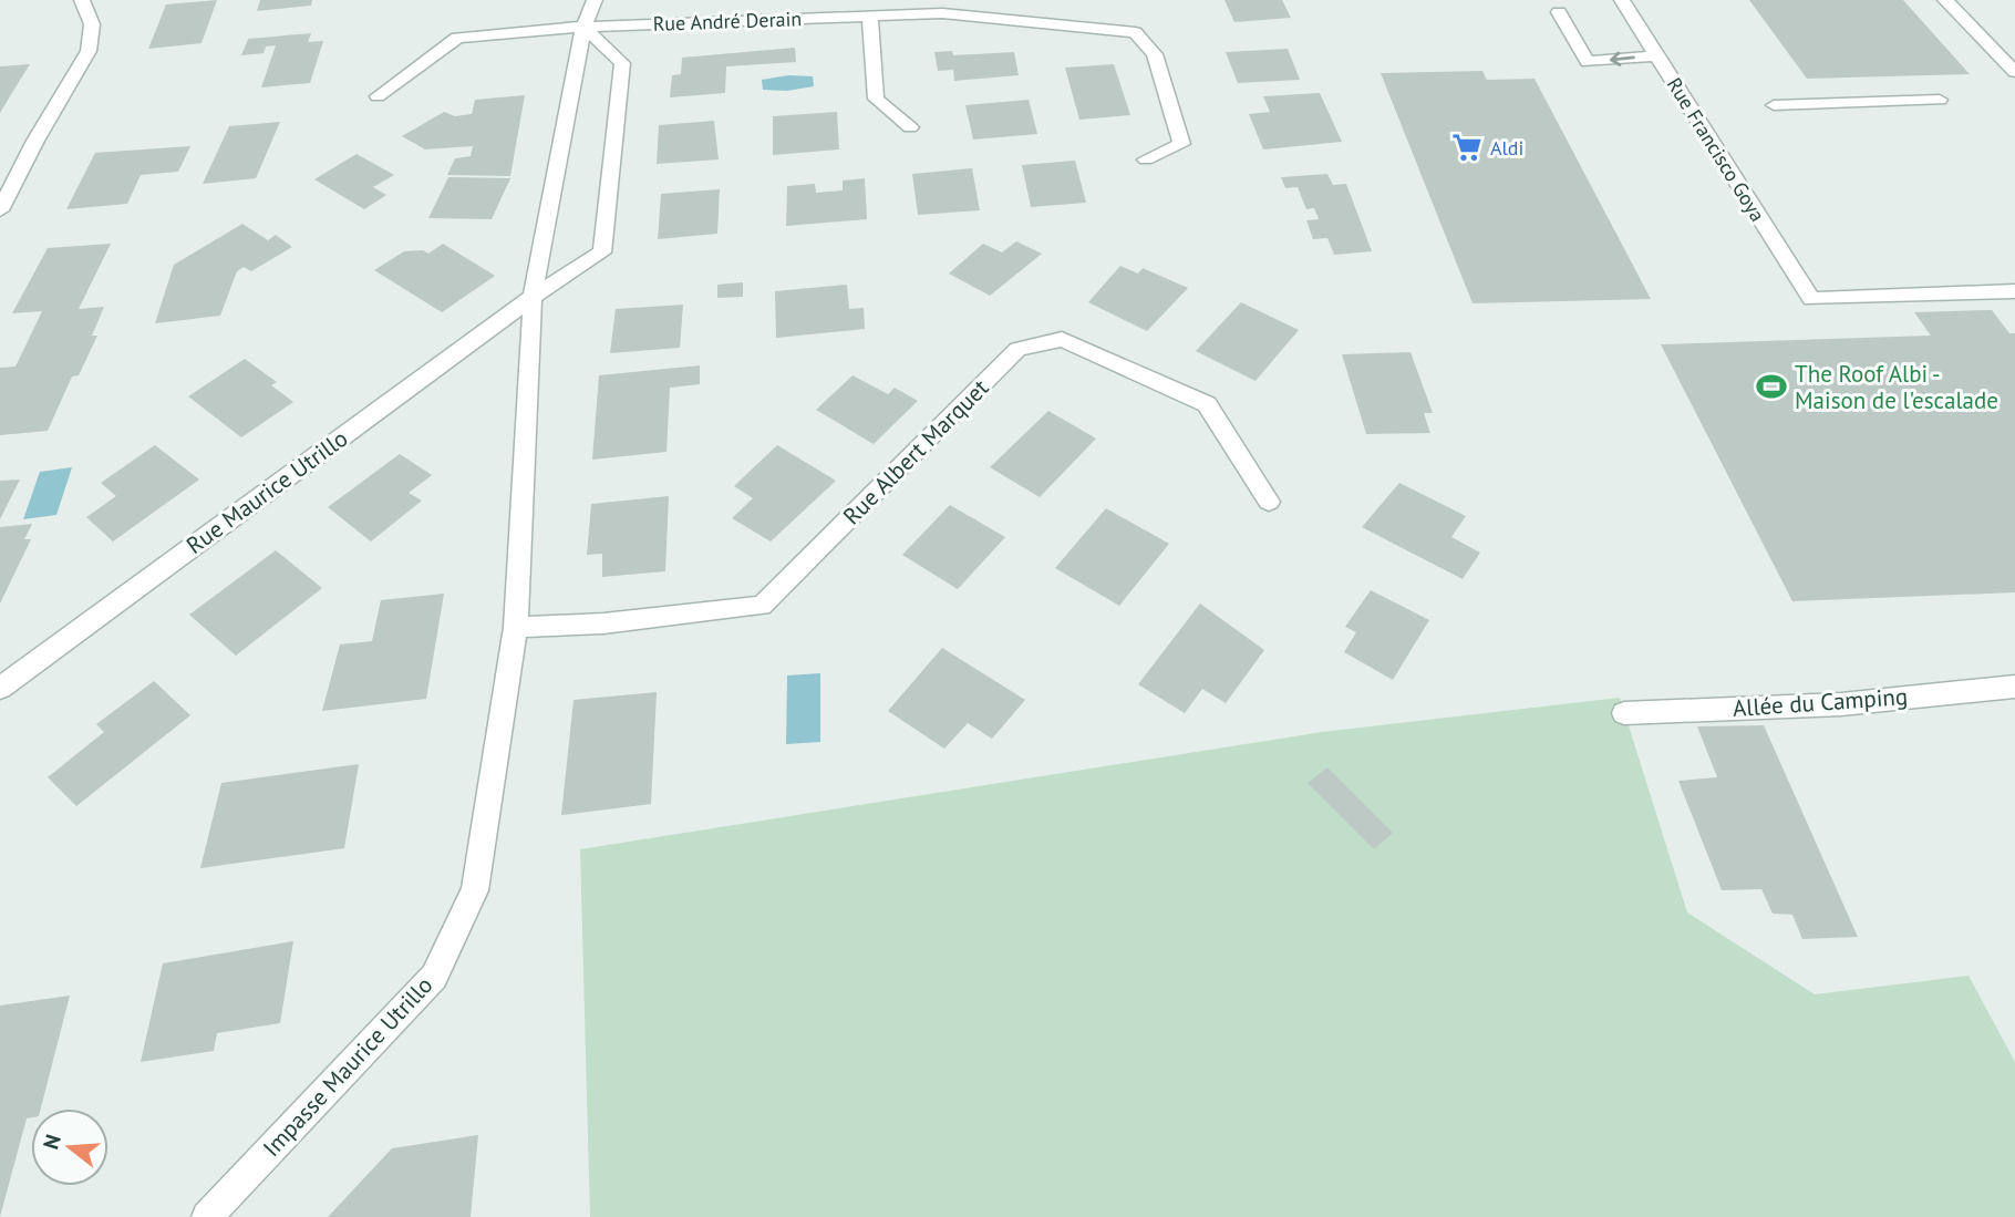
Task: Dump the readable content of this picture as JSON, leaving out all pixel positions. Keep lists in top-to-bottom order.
{
  "streets": {
    "street": [
      "Rue André Derain",
      "Rue Francisco Goya",
      "Rue Albert Marquet",
      "Rue Maurice Utrillo",
      "Allée du Camping",
      "Impasse Maurice Utrillo"
    ]
  },
  "crossings": [
    ["Rue André Derain", "Rue Maurice Utrillo"],
    ["Rue Albert Marquet", "Impasse Maurice Utrillo"]
  ],
  "places": {
    "supermarket": ["Aldi"],
    "sports": ["The Roof Albi - Maison de l'escalade"]
  },
  "north": "left"
}
